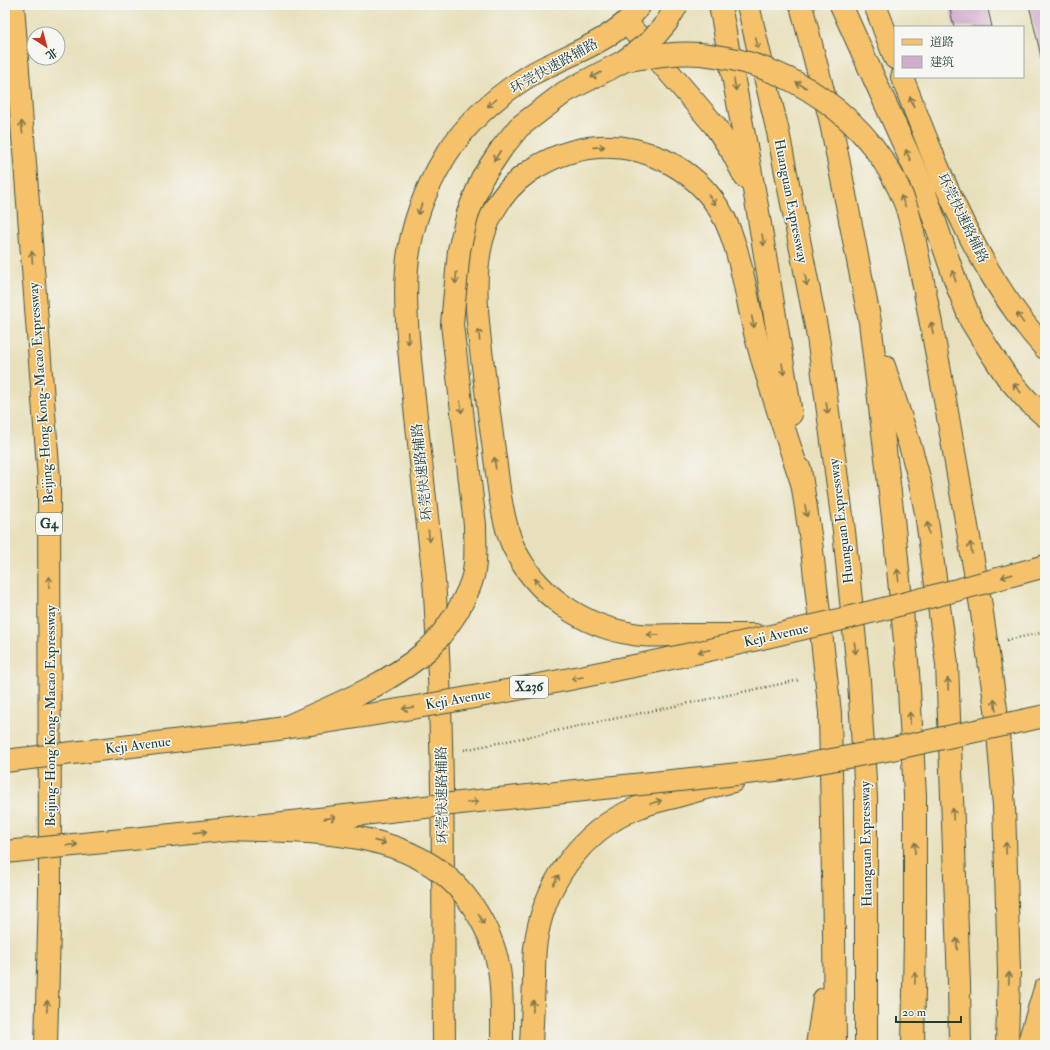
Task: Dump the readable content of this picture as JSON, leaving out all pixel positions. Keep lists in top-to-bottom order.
{
  "streets": {
    "main road": [
      "环莞快速路辅路",
      "Huanguan Expressway",
      "Beijing-Hong Kong-Macao Expressway",
      "G4",
      "Keji Avenue",
      "X236"
    ]
  },
  "one_way": ["Beijing-Hong Kong-Macao Expressway"],
  "legend": ["道路", "建筑"],
  "scale_bar": "20 m",
  "north": "bottom right"
}
